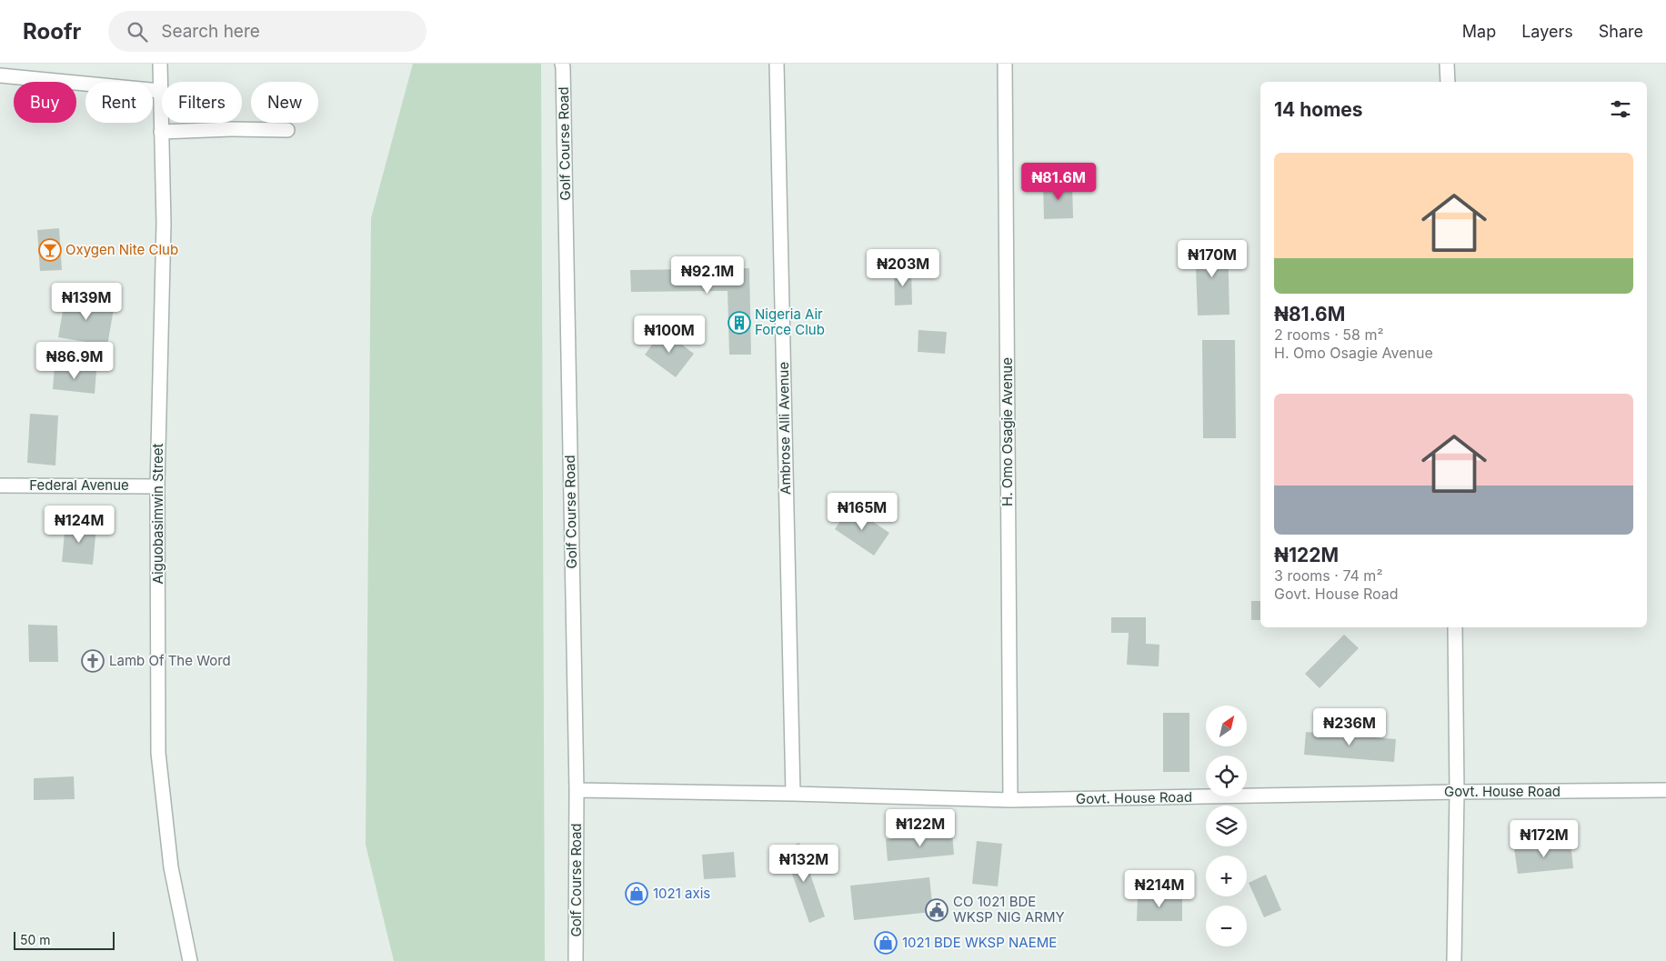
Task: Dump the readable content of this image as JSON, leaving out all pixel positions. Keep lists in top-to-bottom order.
{
  "streets": {
    "street": [
      "Golf Course Road",
      "Ambrose Alli Avenue",
      "H. Omo Osagie Avenue",
      "Federal Avenue",
      "Aiguobasimwin Street",
      "Govt. House Road"
    ]
  },
  "crossings": [
    ["Golf Course Road", "Govt. House Road"],
    ["Ambrose Alli Avenue", "Govt. House Road"],
    ["H. Omo Osagie Avenue", "Govt. House Road"],
    ["Federal Avenue", "Aiguobasimwin Street"]
  ],
  "places": {
    "bar": ["Oxygen Nite Club"],
    "building": ["Nigeria Air Force Club"],
    "church": ["Lamb Of The Word"],
    "shop": ["1021 axis", "1021 BDE WKSP NAEME"],
    "public building": ["CO 1021 BDE WKSP NIG ARMY"]
  },
  "scale_bar": "50 m",
  "north": "top right",
  "page": {
    "header": "Roofr",
    "search": "Search here",
    "nav": ["Map", "Layers", "Share"],
    "chip": [
      "Buy",
      "Rent",
      "Filters",
      "New"
    ],
    "heading": "14 homes",
    "list": [
      {
        "name": "₦81.6M",
        "note": "2 rooms · 58 m² · H. Omo Osagie Avenue"
      },
      {
        "name": "₦122M",
        "note": "3 rooms · 74 m² · Govt. House Road"
      }
    ],
    "price": [
      "₦81.6M",
      "₦170M",
      "₦203M",
      "₦92.1M",
      "₦139M",
      "₦100M",
      "₦86.9M",
      "₦165M",
      "₦124M",
      "₦236M",
      "₦122M",
      "₦172M",
      "₦132M",
      "₦214M"
    ],
    "map_buttons": ["+", "−"],
    "scale": "50 m"
  }
}
